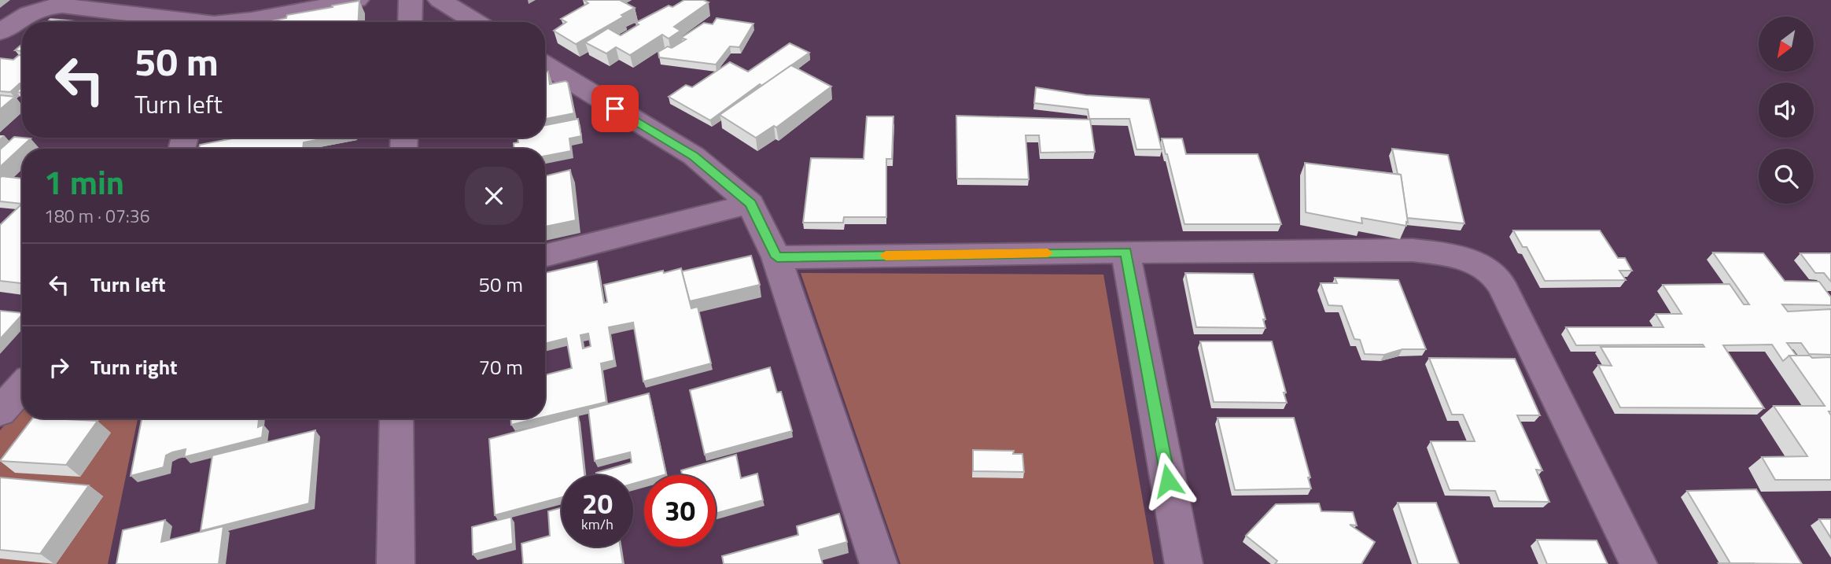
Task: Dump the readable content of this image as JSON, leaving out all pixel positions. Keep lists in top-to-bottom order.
{
  "north": "bottom left",
  "page": {
    "turn": ["50 m", "Turn left"],
    "heading": ["1 min", "180 m · 07:36"],
    "list": [
      {
        "name": "Turn left",
        "value": "50 m"
      },
      {
        "name": "Turn right",
        "value": "70 m"
      }
    ],
    "speed": "20 km/h",
    "limit": "30"
  }
}
